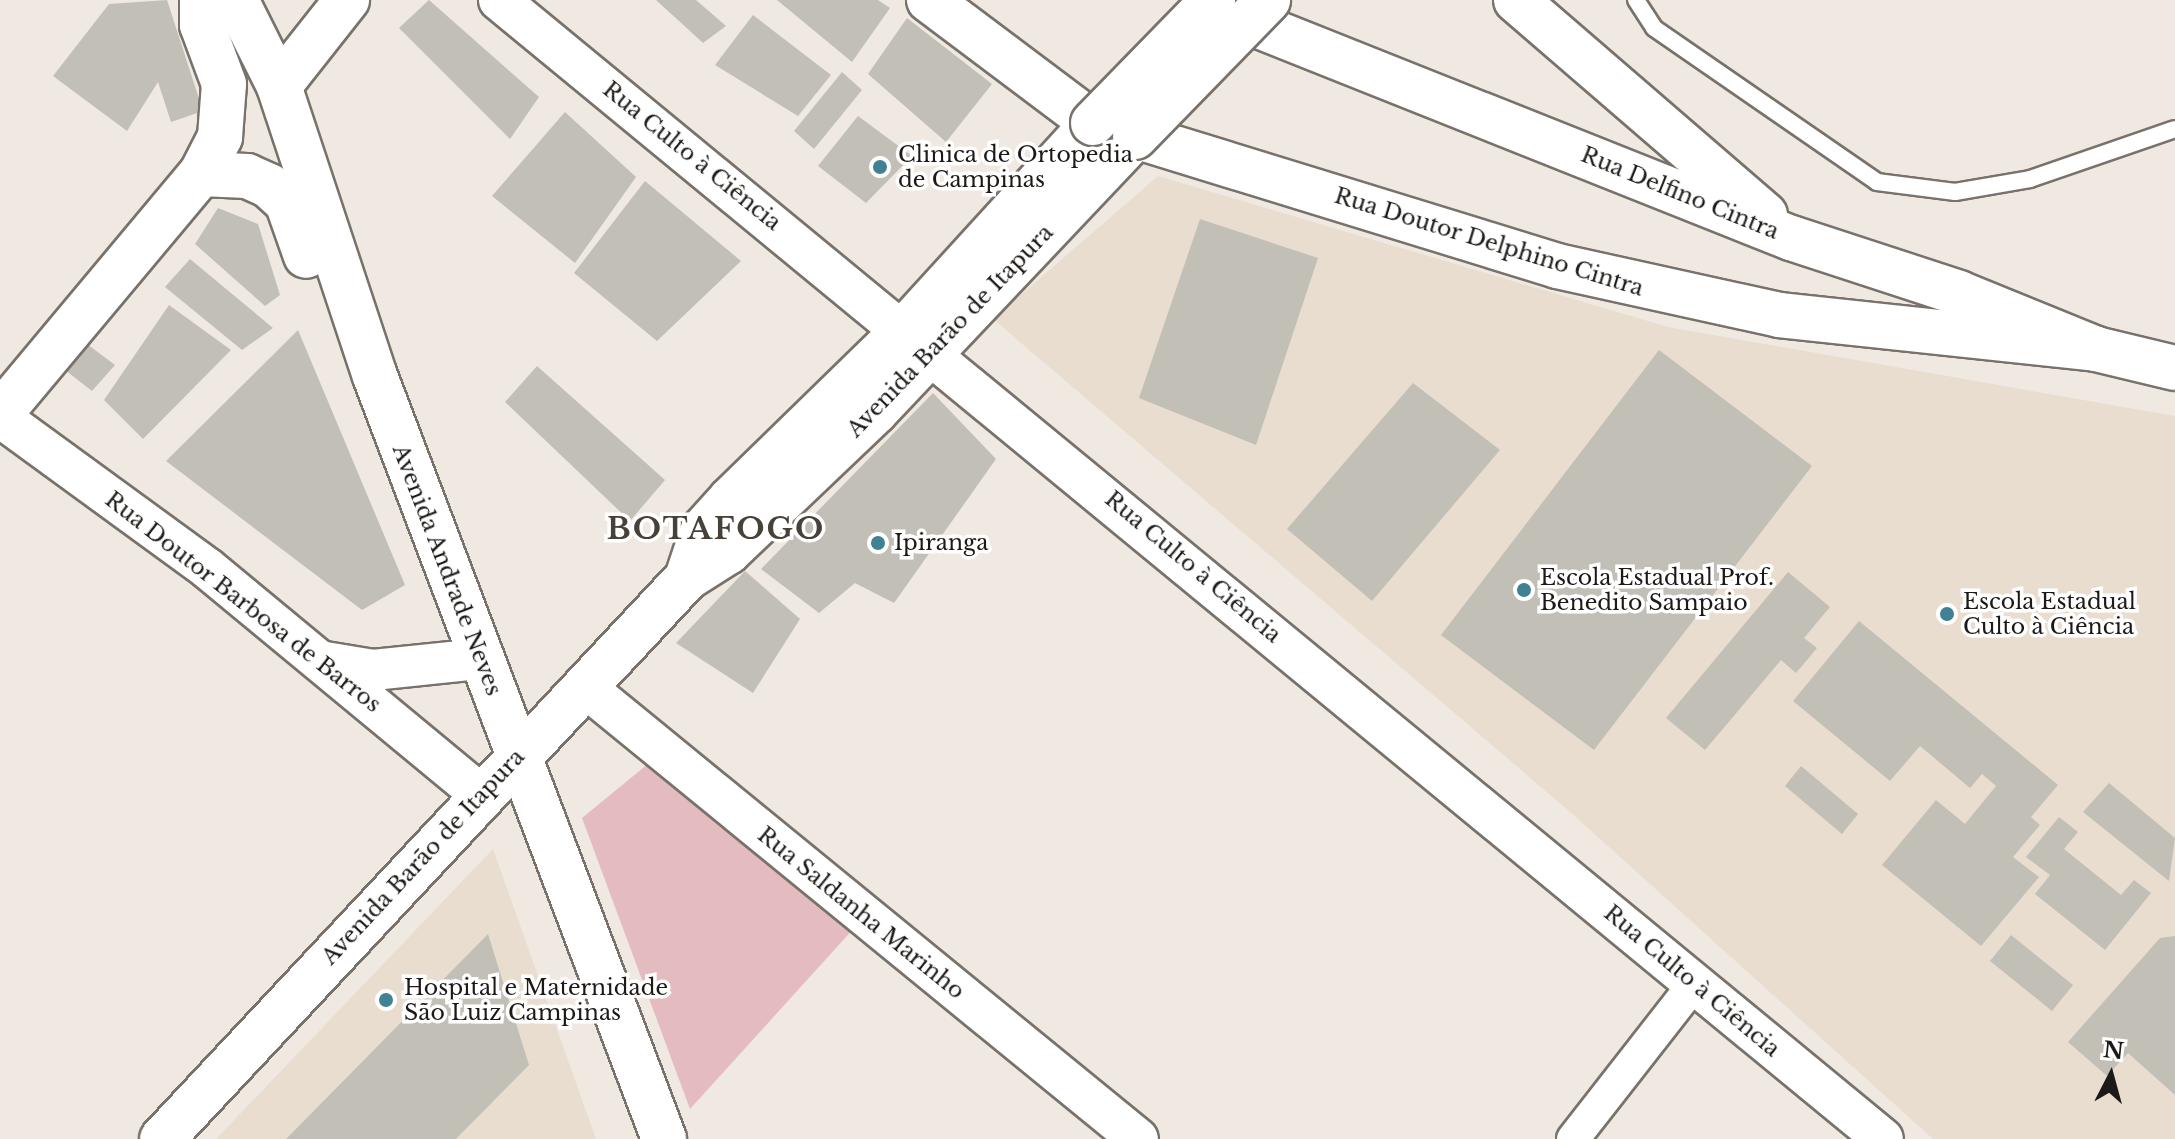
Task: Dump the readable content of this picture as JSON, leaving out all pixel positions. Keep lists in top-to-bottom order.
{
  "streets": {
    "main road": [
      "Rua Delfino Cintra",
      "Rua Doutor Delphino Cintra",
      "Avenida Barão de Itapura",
      "Avenida Andrade Neves"
    ],
    "street": ["Rua Culto à Ciência", "Rua Doutor Barbosa de Barros", "Rua Saldanha Marinho"]
  },
  "crossings": [
    ["Rua Culto à Ciência", "Avenida Barão de Itapura"],
    ["Rua Delfino Cintra", "Rua Doutor Delphino Cintra"],
    ["Rua Doutor Delphino Cintra", "Avenida Barão de Itapura"],
    ["Avenida Barão de Itapura", "Avenida Andrade Neves"],
    ["Avenida Barão de Itapura", "Rua Doutor Barbosa de Barros"],
    ["Avenida Barão de Itapura", "Rua Saldanha Marinho"]
  ],
  "districts": ["BOTAFOGO"],
  "places": [
    "Clinica de Ortopedia de Campinas",
    "Ipiranga",
    "Escola Estadual Prof. Benedito Sampaio",
    "Escola Estadual Culto à Ciência",
    "Hospital e Maternidade São Luiz Campinas"
  ],
  "north": "top"
}
